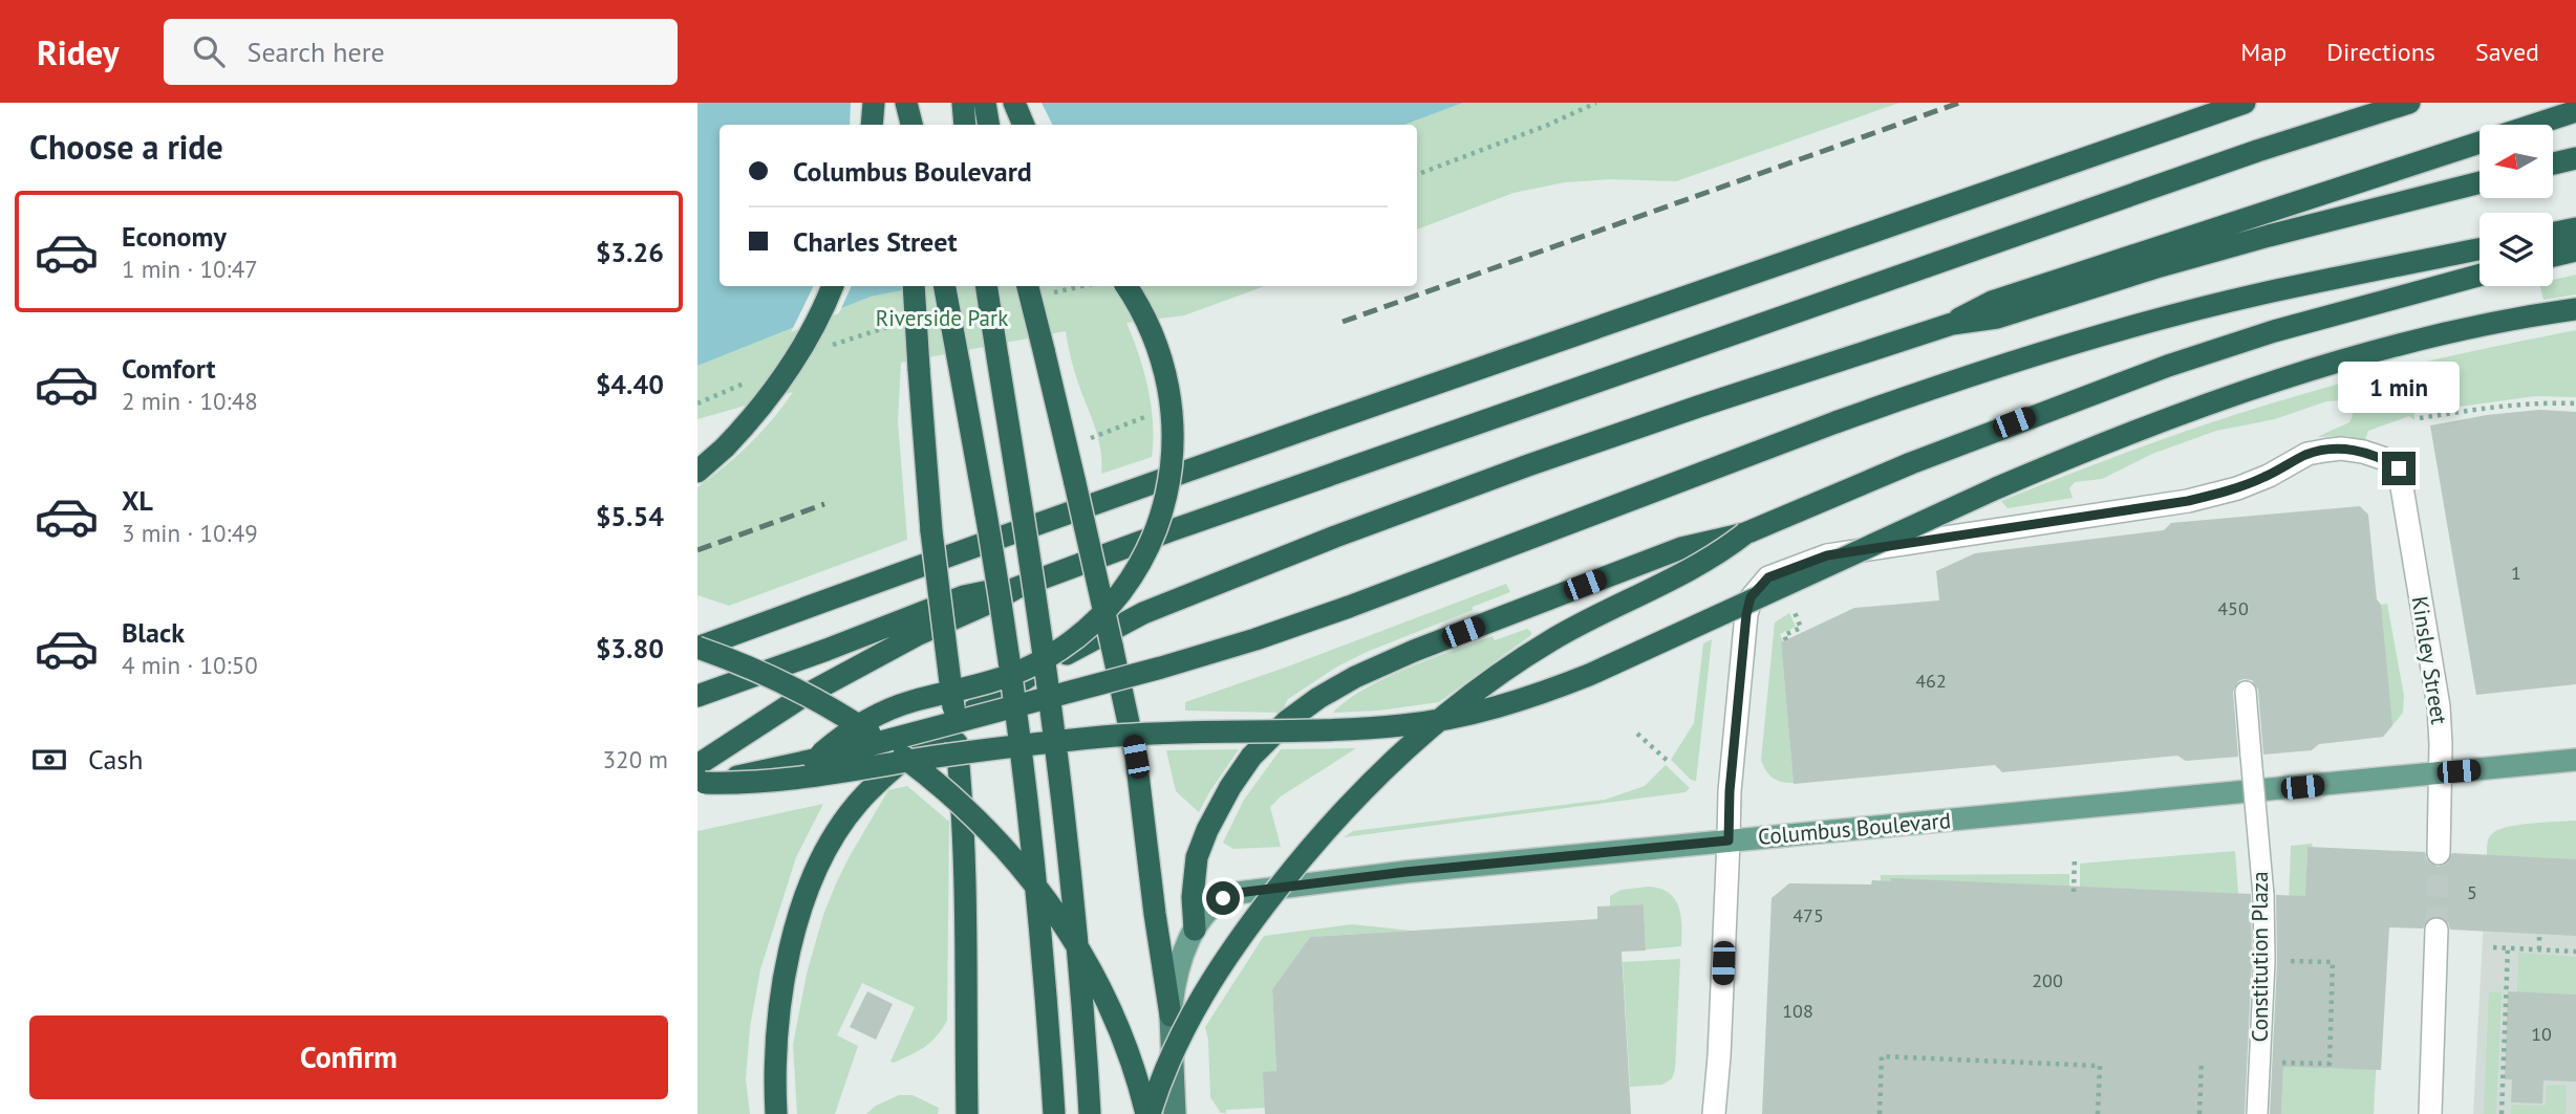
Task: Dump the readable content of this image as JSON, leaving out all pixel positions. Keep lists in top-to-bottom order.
{
  "streets": {
    "main road": ["Columbus Boulevard"],
    "street": ["Kinsley Street", "Constitution Plaza"]
  },
  "crossings": [
    ["Kinsley Street", "Columbus Boulevard"]
  ],
  "parks": ["Riverside Park"],
  "house_numbers": [
    "1",
    "450",
    "462",
    "5",
    "475",
    "200",
    "108",
    "10"
  ],
  "north": "left",
  "page": {
    "header": "Ridey",
    "search": "Search here",
    "nav": ["Map", "Directions", "Saved"],
    "heading": "Choose a ride",
    "banner": ["Columbus Boulevard", "Charles Street"],
    "list": [
      {
        "name": "Economy",
        "note": "1 min · 10:47",
        "value": "$3.26"
      },
      {
        "name": "Comfort",
        "note": "2 min · 10:48",
        "value": "$4.40"
      },
      {
        "name": "XL",
        "note": "3 min · 10:49",
        "value": "$5.54"
      },
      {
        "name": "Black",
        "note": "4 min · 10:50",
        "value": "$3.80"
      }
    ],
    "bubble": "1 min",
    "pay": ["Cash", "320 m"],
    "buttons": "Confirm"
  }
}
